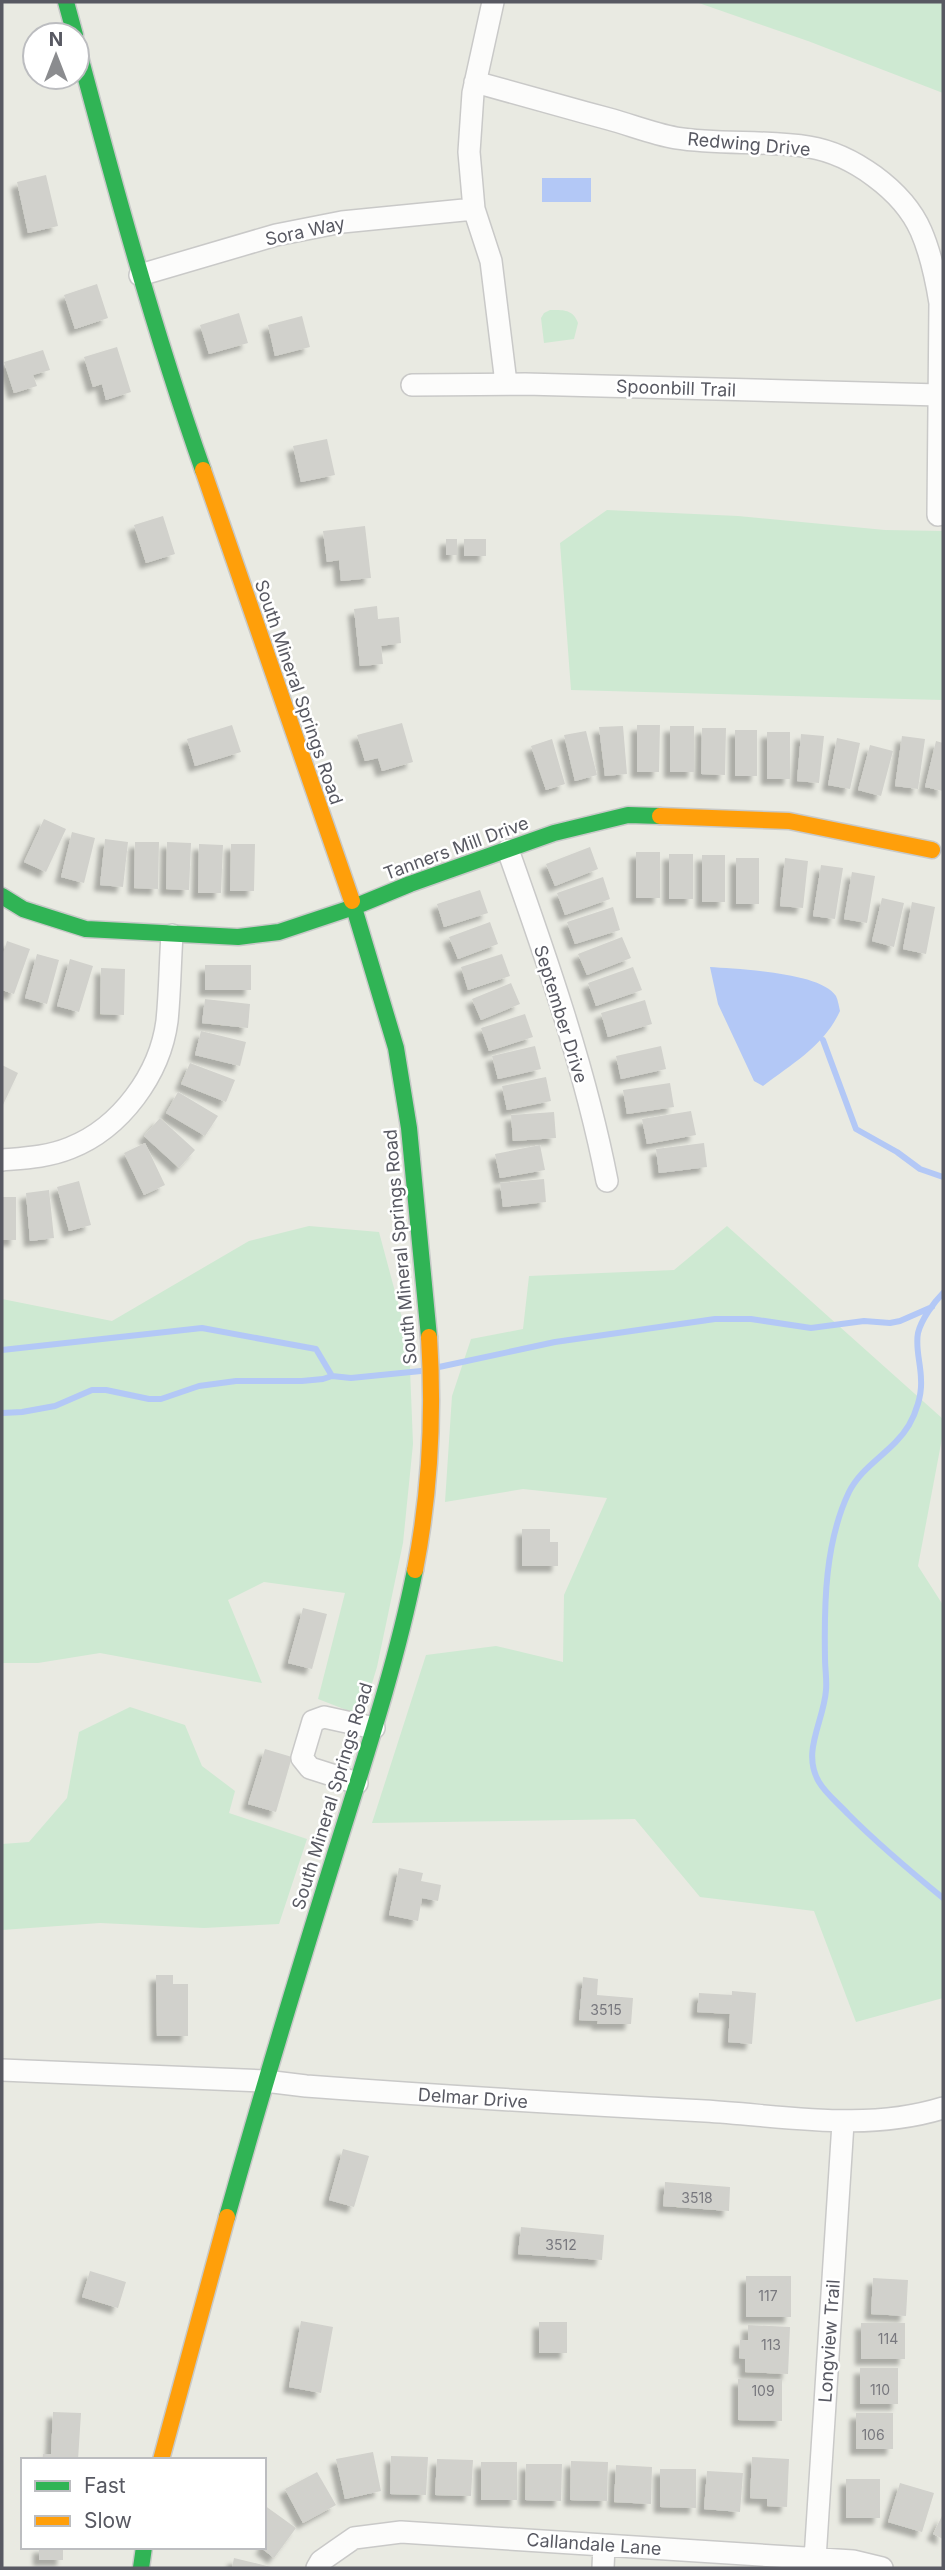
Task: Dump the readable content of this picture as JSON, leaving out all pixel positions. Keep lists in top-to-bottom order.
{
  "streets": {
    "street": [
      "Redwing Drive",
      "Sora Way",
      "Spoonbill Trail",
      "South Mineral Springs Road",
      "Tanners Mill Drive",
      "September Drive",
      "Delmar Drive",
      "Longview Trail",
      "Callandale Lane"
    ]
  },
  "crossings": [
    ["Redwing Drive", "Spoonbill Trail"],
    ["Sora Way", "South Mineral Springs Road"],
    ["South Mineral Springs Road", "Tanners Mill Drive"],
    ["South Mineral Springs Road", "Delmar Drive"],
    ["Tanners Mill Drive", "September Drive"],
    ["Delmar Drive", "Longview Trail"],
    ["Longview Trail", "Callandale Lane"]
  ],
  "house_numbers": [
    "3515",
    "3518",
    "3512",
    "117",
    "114",
    "113",
    "110",
    "109",
    "106"
  ],
  "legend": ["Fast", "Slow"],
  "north": "top"
}
